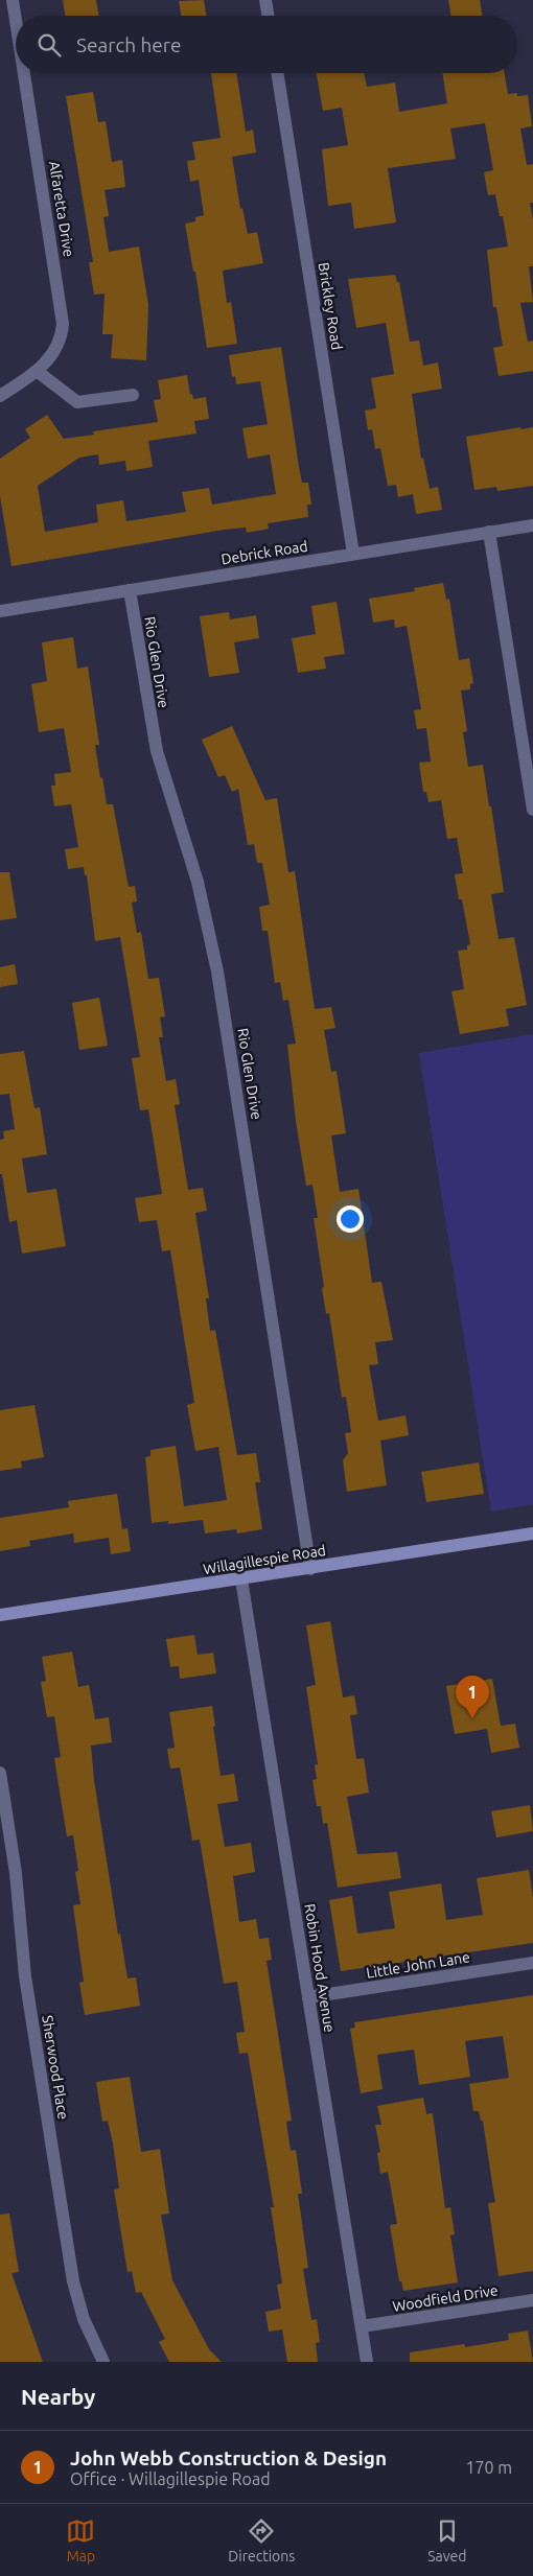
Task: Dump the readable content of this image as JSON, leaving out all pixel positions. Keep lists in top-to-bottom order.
{
  "streets": {
    "main road": ["Willagillespie Road"],
    "street": [
      "Alfaretta Drive",
      "Brickley Road",
      "Debrick Road",
      "Rio Glen Drive",
      "Little John Lane",
      "Robin Hood Avenue",
      "Sherwood Place",
      "Woodfield Drive"
    ]
  },
  "crossings": [
    ["Brickley Road", "Debrick Road"],
    ["Debrick Road", "Rio Glen Drive"],
    ["Rio Glen Drive", "Willagillespie Road"],
    ["Willagillespie Road", "Robin Hood Avenue"],
    ["Little John Lane", "Robin Hood Avenue"],
    ["Robin Hood Avenue", "Woodfield Drive"]
  ],
  "page": {
    "search": "Search here",
    "pins": "1",
    "heading": "Nearby",
    "list": [
      {
        "mark": "1",
        "name": "John Webb Construction & Design",
        "note": "Office · Willagillespie Road",
        "value": "170 m"
      }
    ],
    "nav": ["Map", "Directions", "Saved"]
  }
}
